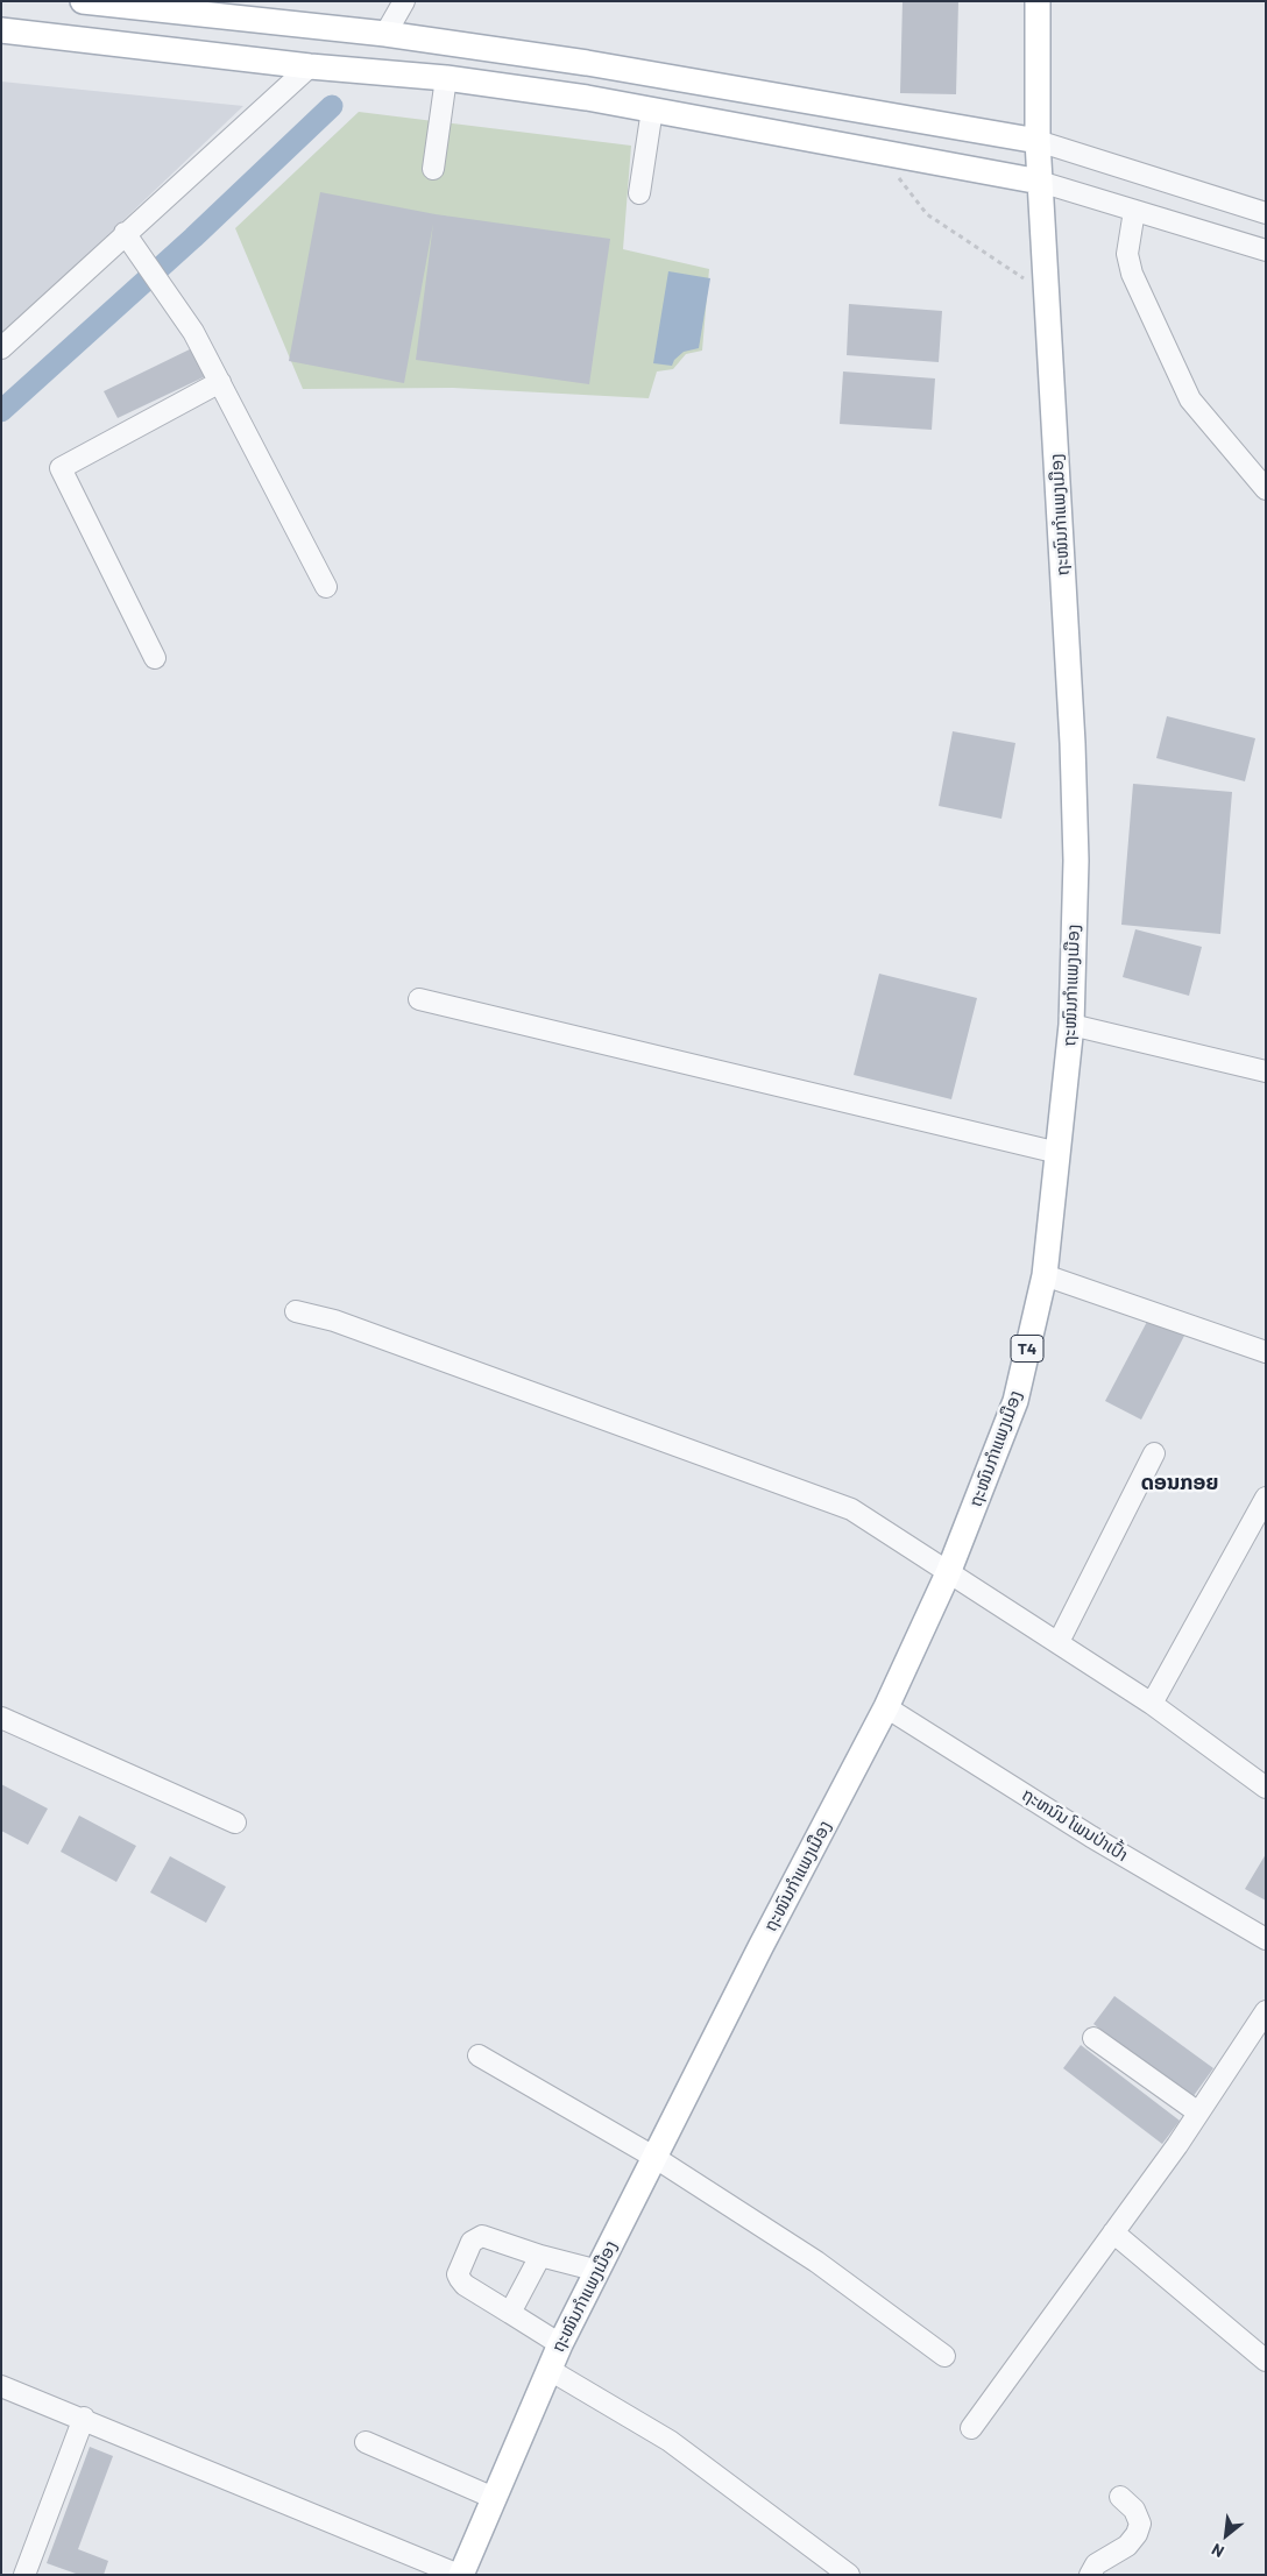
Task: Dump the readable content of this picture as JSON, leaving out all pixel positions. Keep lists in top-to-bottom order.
{
  "streets": {
    "main road": ["ຖະໜົນກຳແພງເມືອງ", "T4"],
    "street": ["ຖະຫນົນ ໂພນປ່າເປົ້າ"]
  },
  "crossings": [
    ["ຖະໜົນກຳແພງເມືອງ", "ຖະຫນົນ ໂພນປ່າເປົ້າ"]
  ],
  "districts": ["ດອນກອຍ"],
  "north": "bottom left"
}
